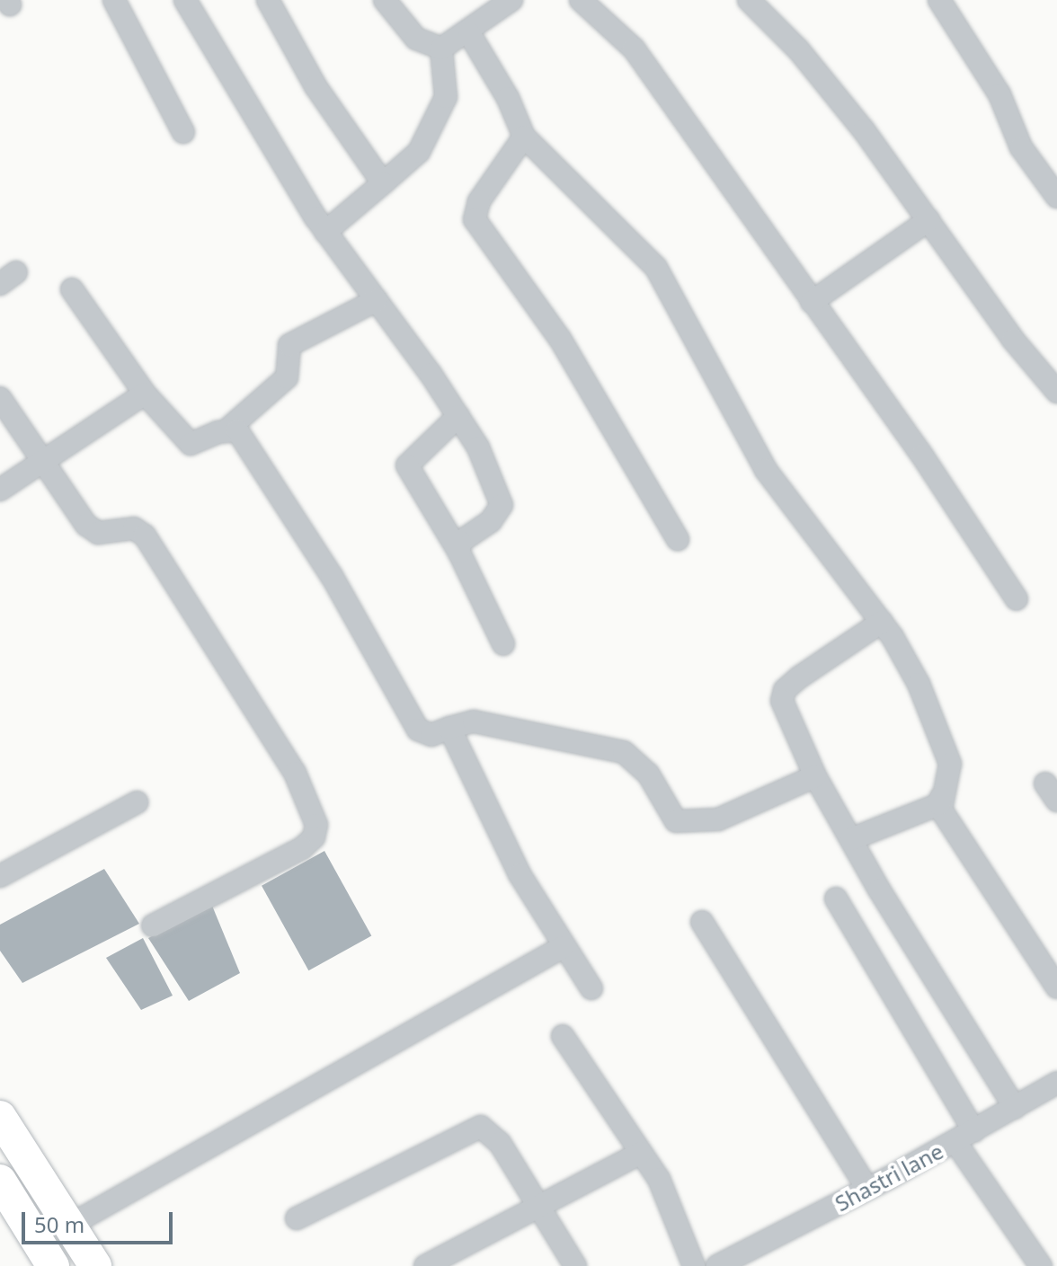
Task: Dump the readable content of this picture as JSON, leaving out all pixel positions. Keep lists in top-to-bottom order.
{
  "streets": {
    "street": ["Shastri lane"]
  },
  "scale_bar": "50 m"
}
